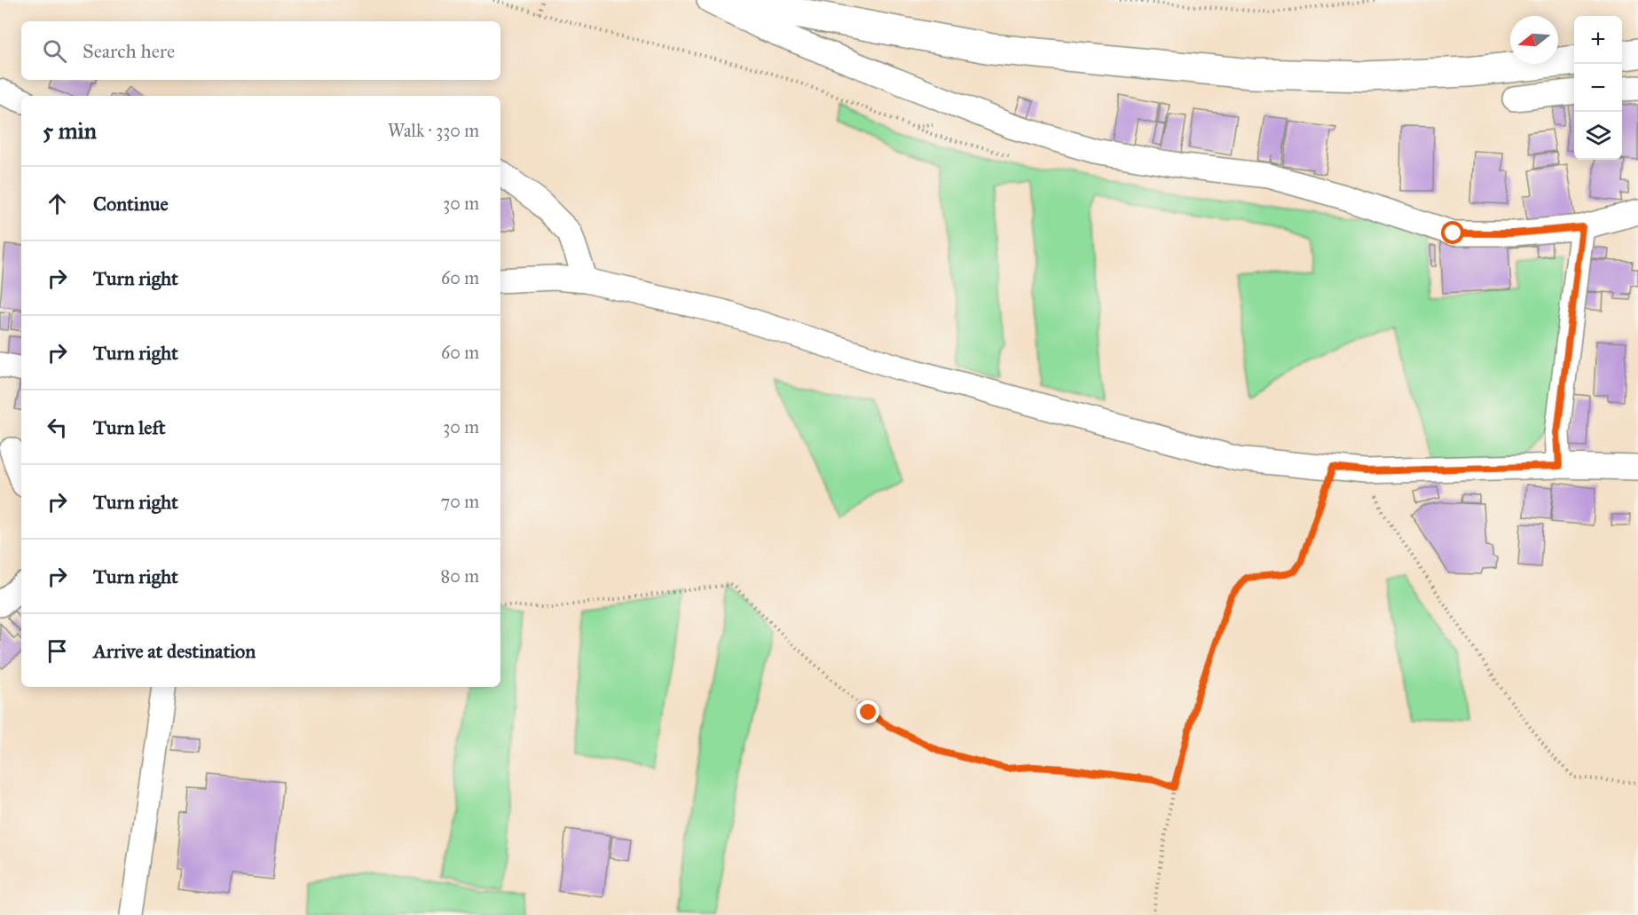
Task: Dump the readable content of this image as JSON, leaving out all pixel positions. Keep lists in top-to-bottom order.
{
  "north": "left",
  "page": {
    "map_buttons": ["+", "−"],
    "search": "Search here",
    "heading": ["5 min", "Walk · 330 m"],
    "list": [
      ["Continue", "30 m"],
      ["Turn right", "60 m"],
      ["Turn right", "60 m"],
      ["Turn left", "30 m"],
      ["Turn right", "70 m"],
      ["Turn right", "80 m"],
      "Arrive at destination"
    ]
  }
}
